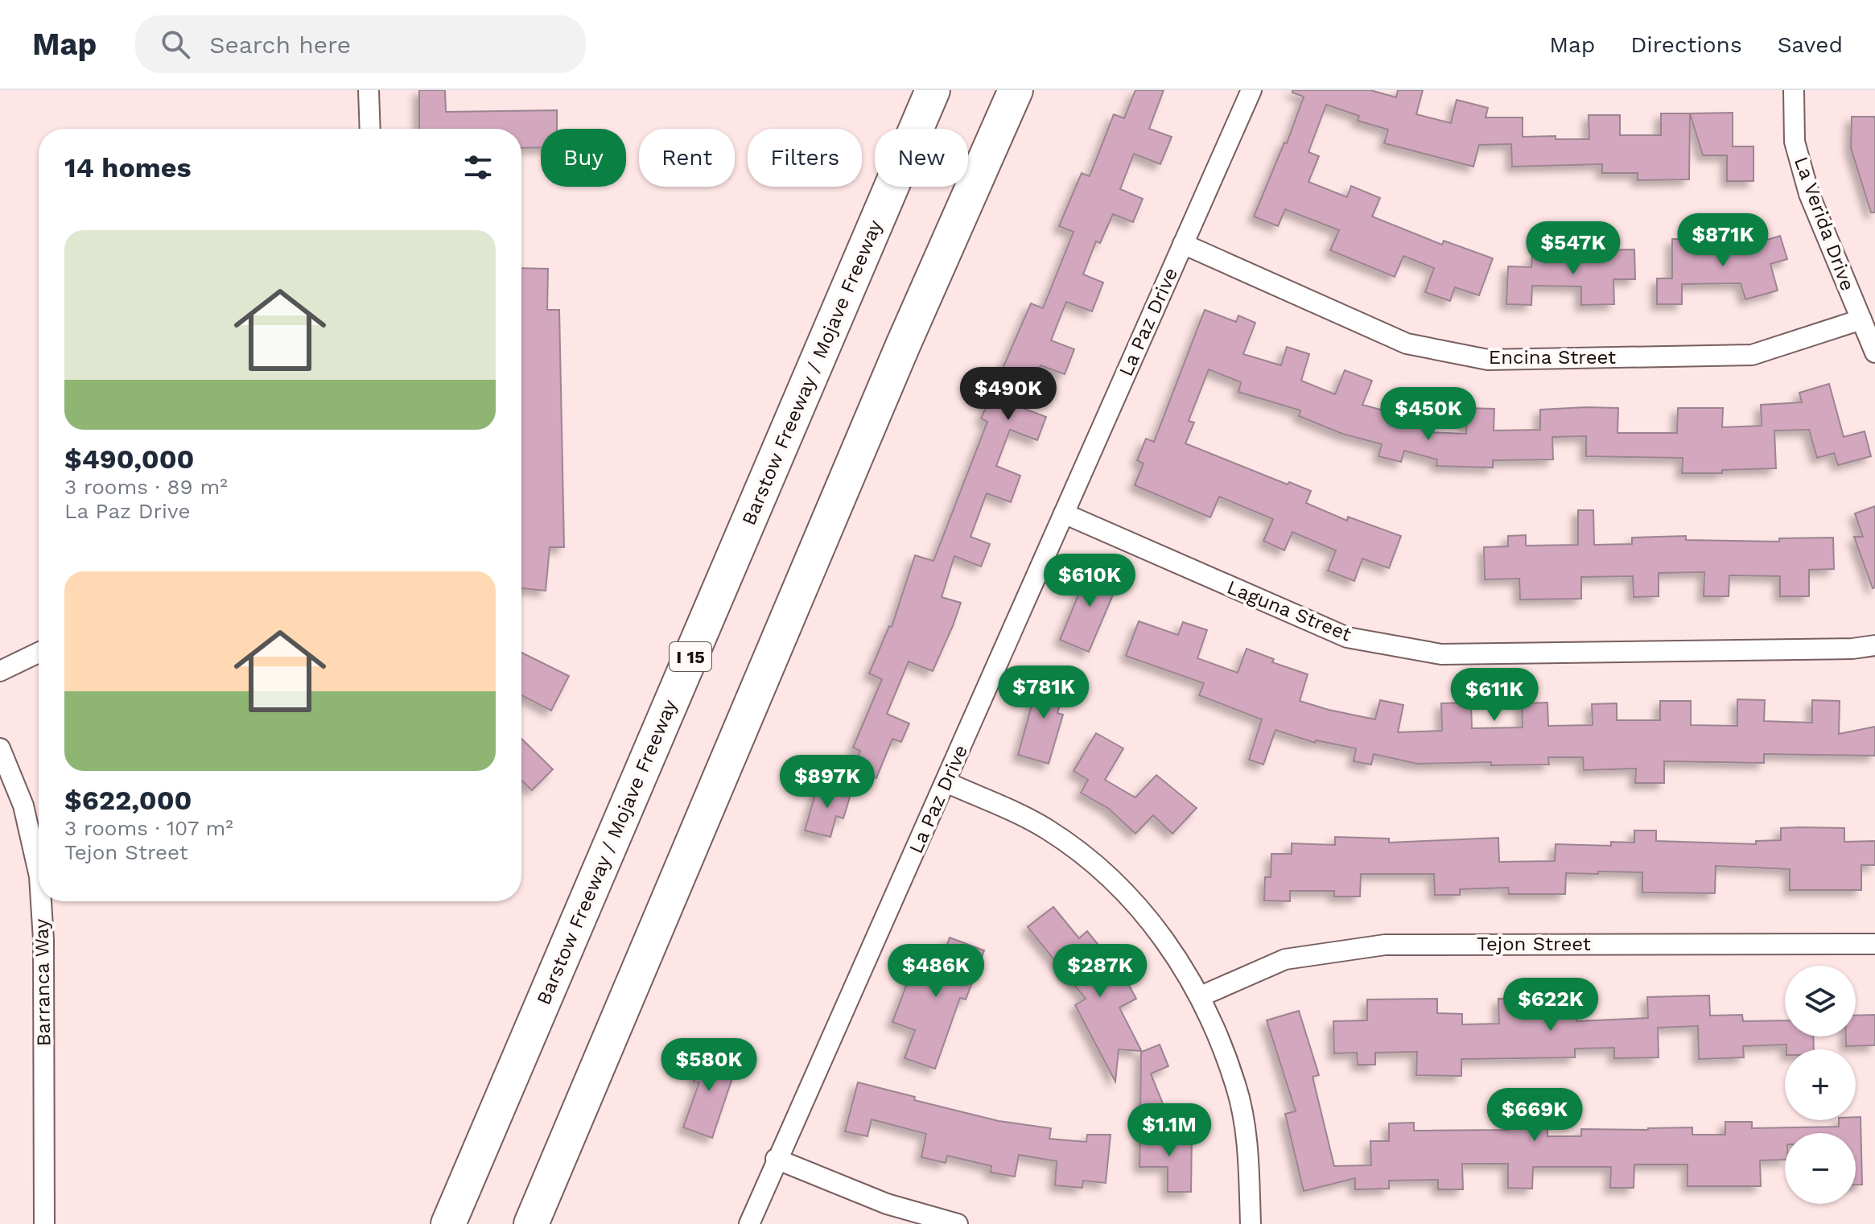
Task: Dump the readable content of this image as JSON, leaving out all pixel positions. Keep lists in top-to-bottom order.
{
  "streets": {
    "highway": ["Barstow Freeway / Mojave Freeway", "I 15"],
    "street": [
      "La Verida Drive",
      "La Paz Drive",
      "Encina Street",
      "Laguna Street",
      "Tejon Street",
      "Barranca Way"
    ]
  },
  "crossings": [
    ["La Verida Drive", "Encina Street"],
    ["La Paz Drive", "Encina Street"],
    ["La Paz Drive", "Laguna Street"]
  ],
  "page": {
    "header": "Map",
    "search": "Search here",
    "nav": ["Map", "Directions", "Saved"],
    "chip": [
      "Buy",
      "Rent",
      "Filters",
      "New"
    ],
    "heading": "14 homes",
    "list": [
      {
        "name": "$490,000",
        "note": "3 rooms · 89 m² · La Paz Drive"
      },
      {
        "name": "$622,000",
        "note": "3 rooms · 107 m² · Tejon Street"
      }
    ],
    "price": [
      "$871K",
      "$547K",
      "$490K",
      "$450K",
      "$610K",
      "$781K",
      "$611K",
      "$897K",
      "$486K",
      "$287K",
      "$622K",
      "$580K",
      "$669K",
      "$1.1M"
    ],
    "map_buttons": ["+", "−"]
  }
}
